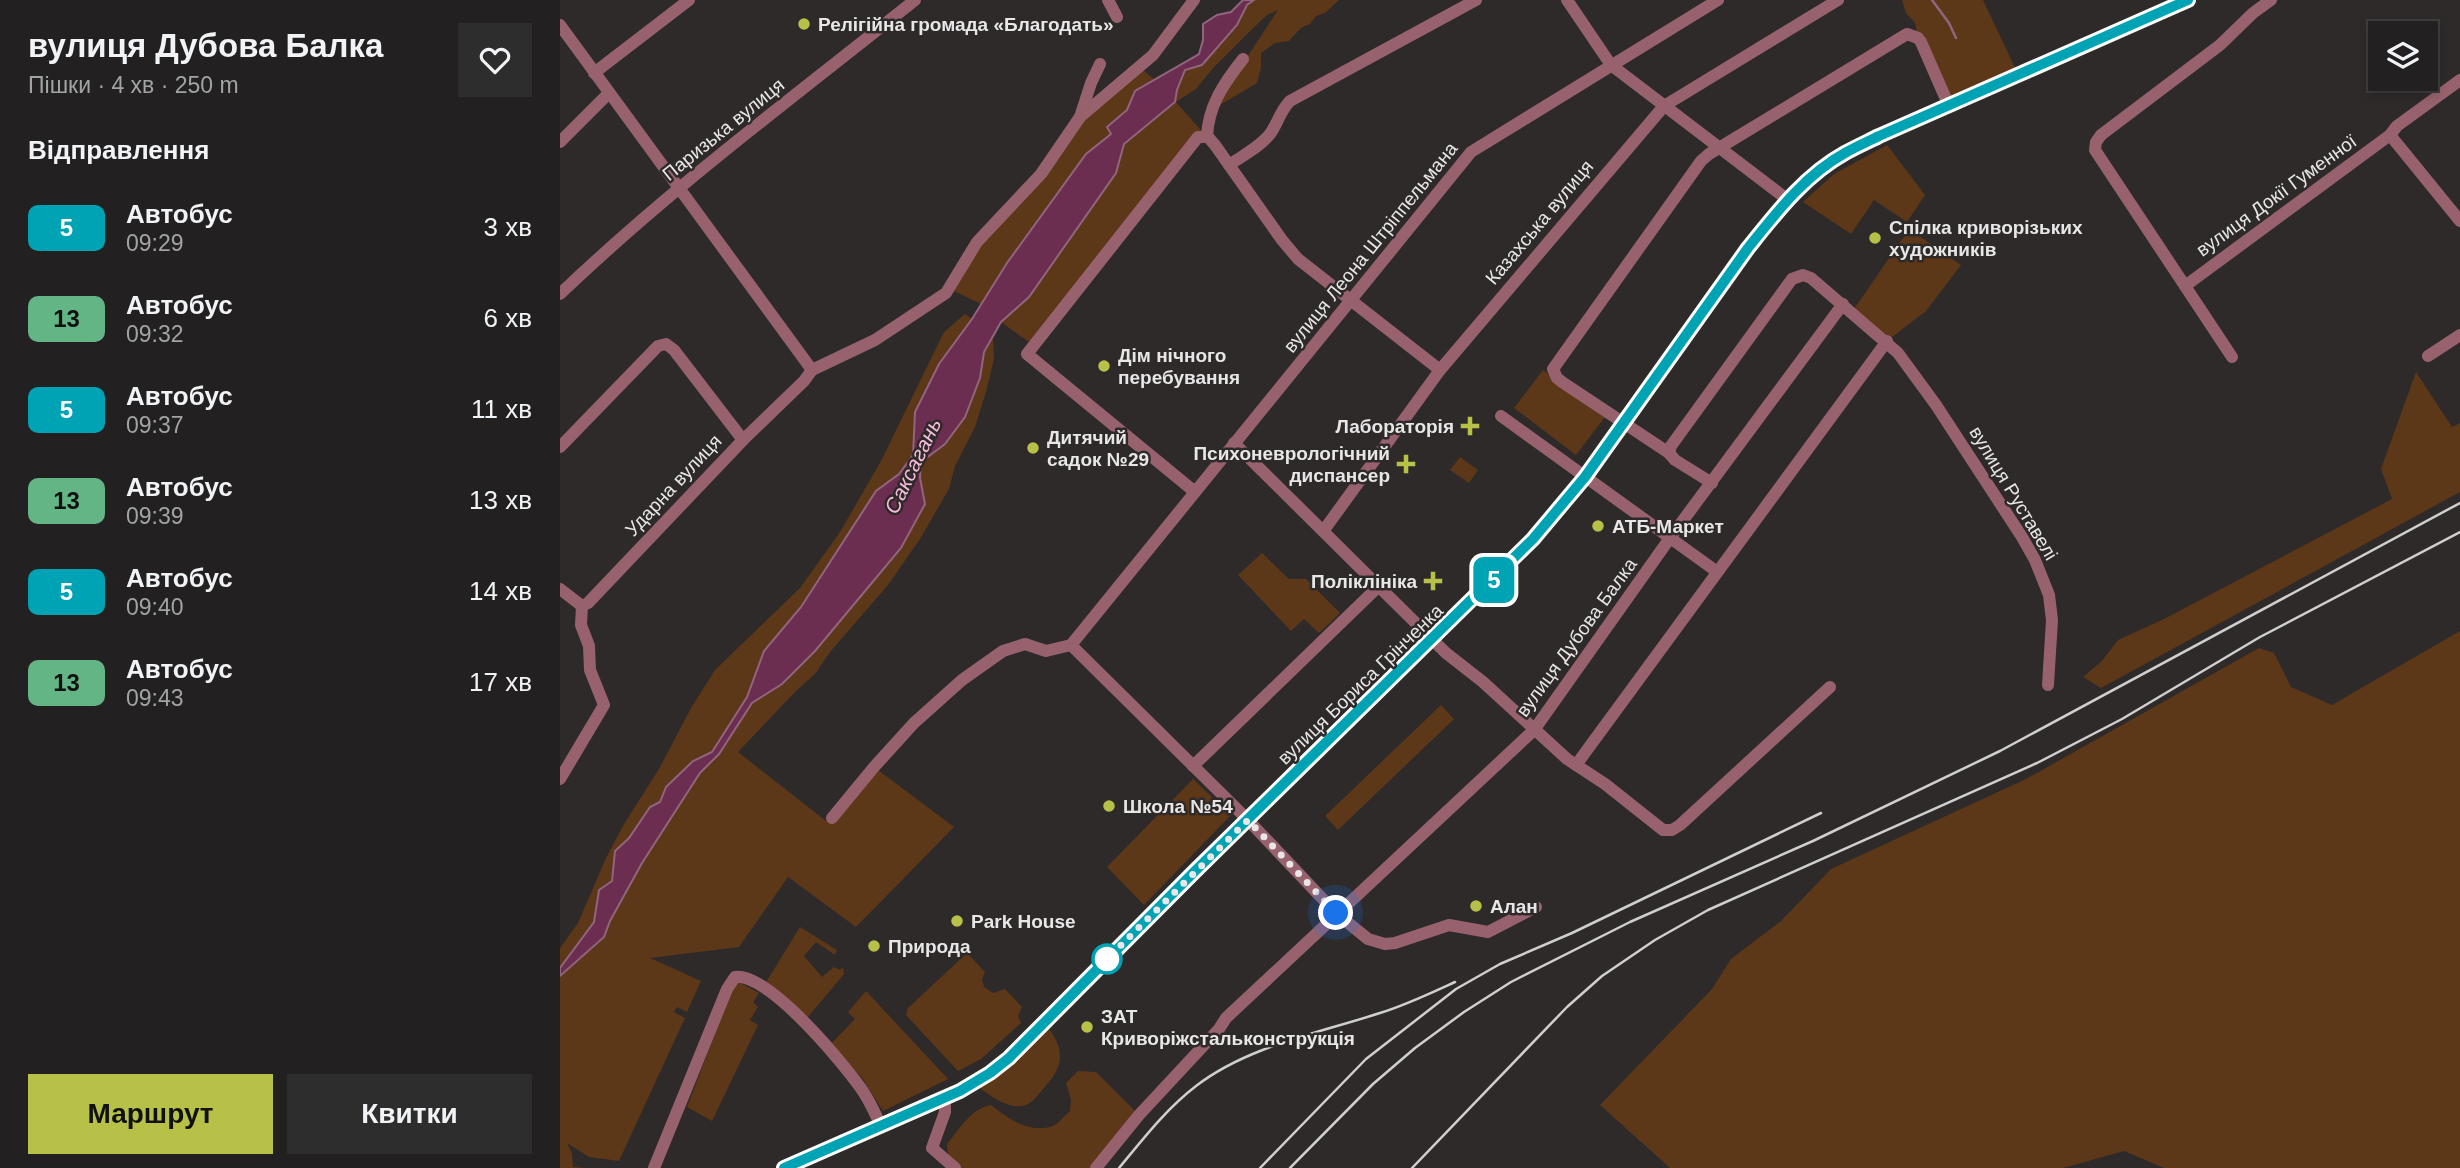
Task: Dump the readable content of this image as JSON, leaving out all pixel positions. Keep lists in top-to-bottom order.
{
  "streets": {
    "street": [
      "Паризька вулиця",
      "вулиця Докії Гуменної",
      "Казахська вулиця",
      "вулиця Леона Штріппельмана",
      "Ударна вулиця",
      "вулиця Руставелі",
      "вулиця Дубова Балка",
      "вулиця Бориса Грінченка"
    ]
  },
  "crossings": [
    ["вулиця Руставелі", "вулиця Дубова Балка"]
  ],
  "water": ["Саксагань"],
  "places": {
    "other": [
      "Релігійна громада «Благодать»",
      "Спілка криворізьких художників",
      "Дім нічного перебування",
      "Дитячий садок №29",
      "АТБ-Маркет",
      "Школа №54",
      "Алан",
      "Park House",
      "Природа",
      "ЗАТ Криворіжстальконструкція"
    ],
    "health": ["Лабораторія", "Психоневрологічний диспансер", "Поліклініка"]
  },
  "lines": ["bus line 5"],
  "page": {
    "heading": [
      ["вулиця Дубова Балка", "Пішки · 4 хв · 250 m"],
      "Відправлення"
    ],
    "on_map": "5",
    "list": [
      {
        "mark": "5",
        "name": "Автобус",
        "note": "09:29",
        "value": "3 хв"
      },
      {
        "mark": "13",
        "name": "Автобус",
        "note": "09:32",
        "value": "6 хв"
      },
      {
        "mark": "5",
        "name": "Автобус",
        "note": "09:37",
        "value": "11 хв"
      },
      {
        "mark": "13",
        "name": "Автобус",
        "note": "09:39",
        "value": "13 хв"
      },
      {
        "mark": "5",
        "name": "Автобус",
        "note": "09:40",
        "value": "14 хв"
      },
      {
        "mark": "13",
        "name": "Автобус",
        "note": "09:43",
        "value": "17 хв"
      }
    ],
    "buttons": ["Маршрут", "Квитки"]
  }
}
